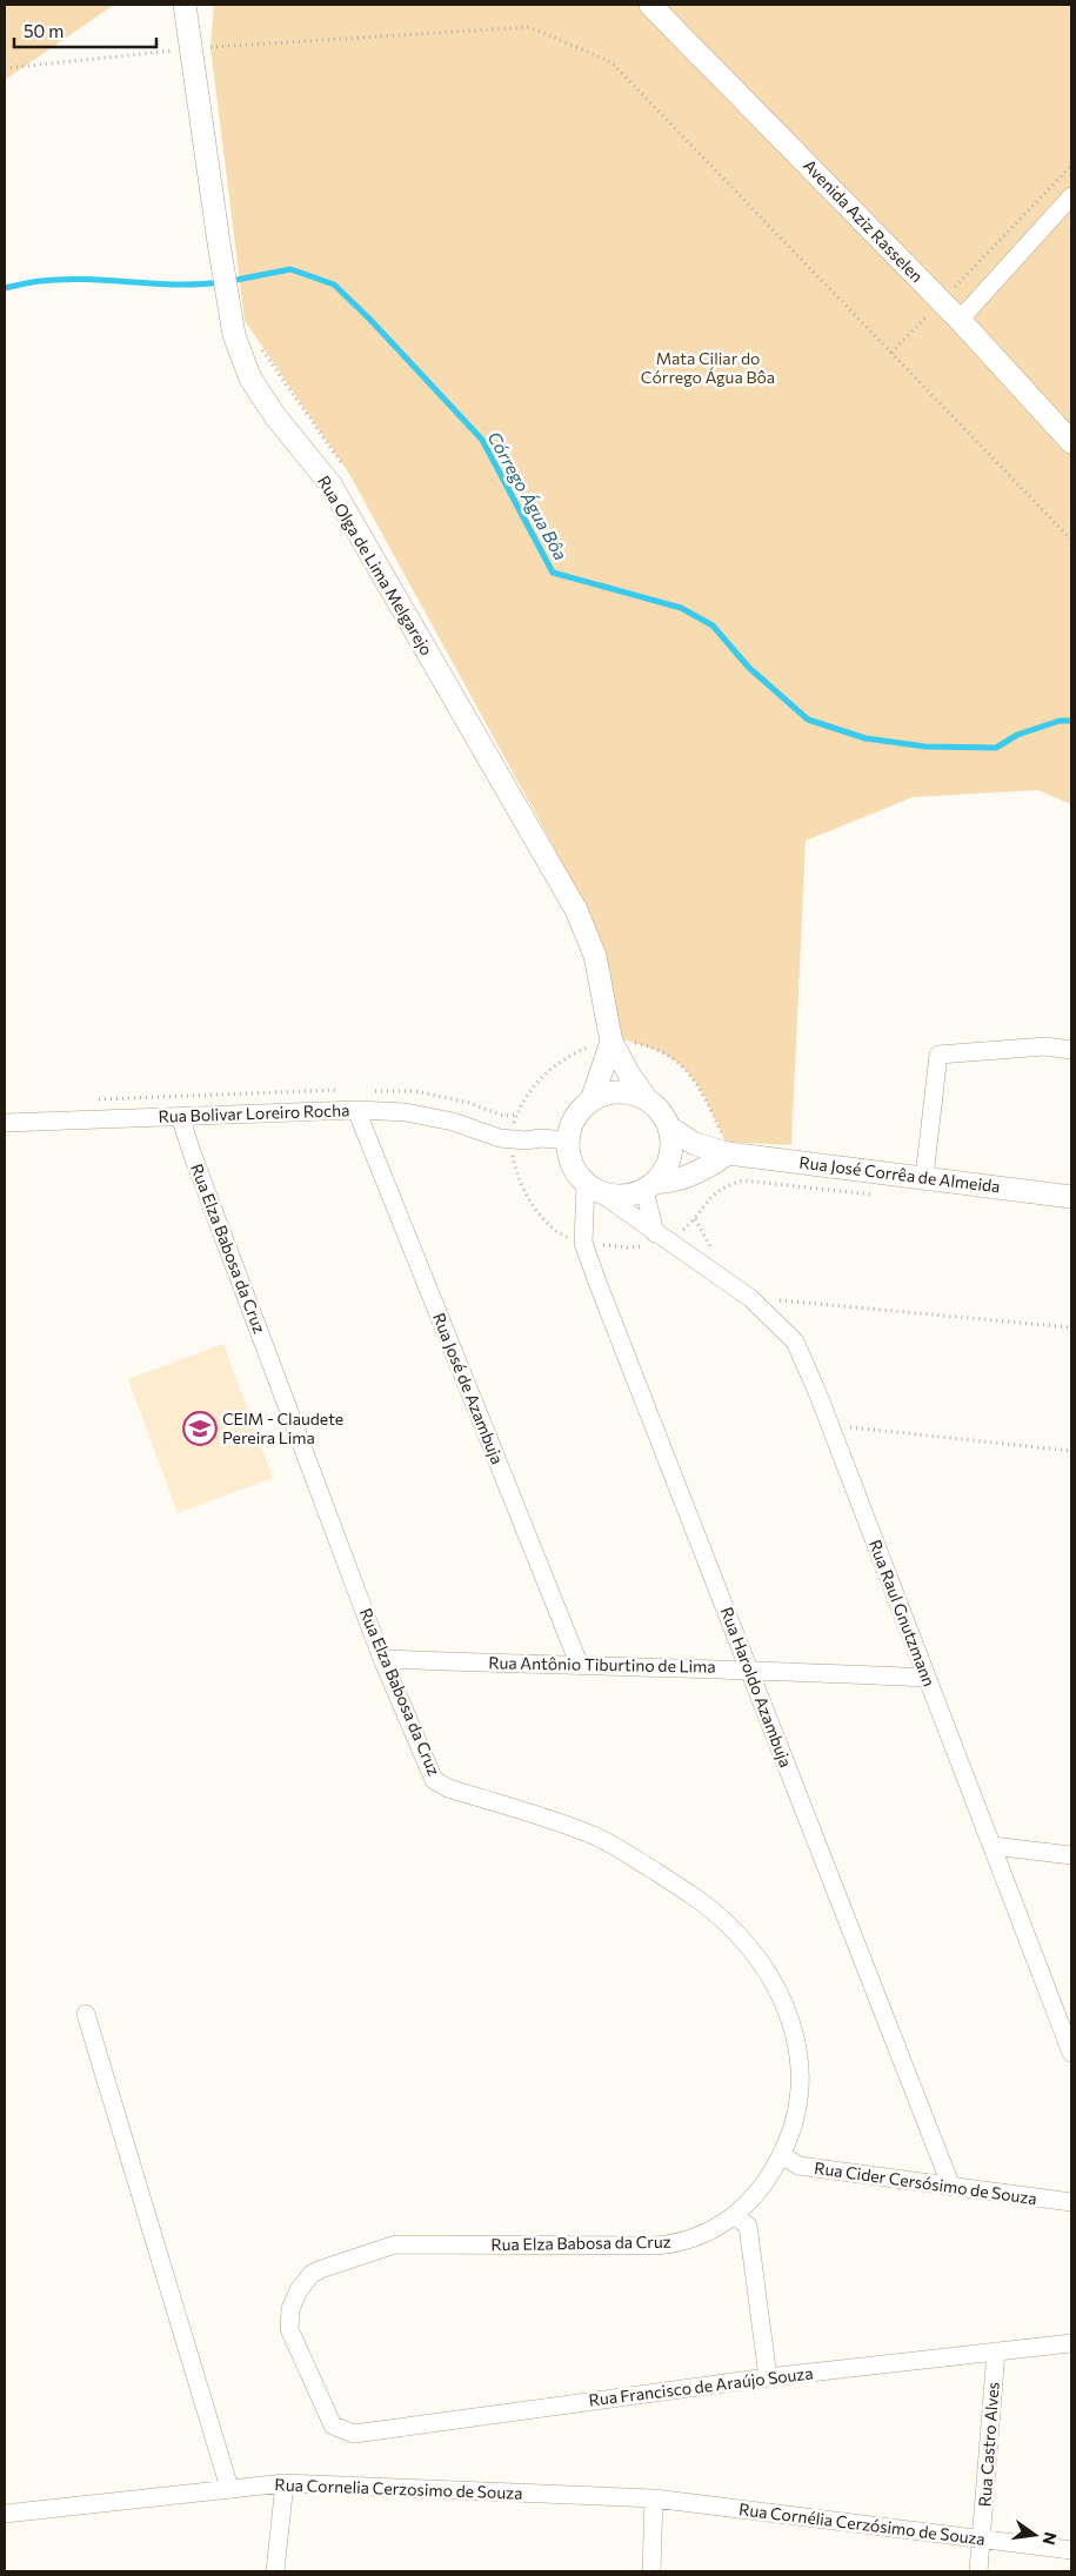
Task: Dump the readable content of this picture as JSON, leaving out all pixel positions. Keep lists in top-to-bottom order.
{
  "streets": {
    "street": [
      "Avenida Aziz Rasselen",
      "Rua Olga de Lima Melgarejo",
      "Rua Bolivar Loreiro Rocha",
      "Rua José Corrêa de Almeida",
      "Rua Elza Babosa da Cruz",
      "Rua José de Azambuja",
      "Rua Raul Gnutzmann",
      "Rua Antônio Tiburtino de Lima",
      "Rua Haroldo Azambuja",
      "Rua Cider Cersósimo de Souza",
      "Rua Francisco de Araújo Souza",
      "Rua Castro Alves",
      "Rua Cornelia Cerzosimo de Souza",
      "Rua Cornélia Cerzósimo de Souza"
    ]
  },
  "crossings": [
    ["Rua Olga de Lima Melgarejo", "Rua Bolivar Loreiro Rocha"],
    ["Rua Olga de Lima Melgarejo", "Rua José Corrêa de Almeida"],
    ["Rua Olga de Lima Melgarejo", "Rua Raul Gnutzmann"],
    ["Rua Olga de Lima Melgarejo", "Rua Haroldo Azambuja"],
    ["Rua Bolivar Loreiro Rocha", "Rua José Corrêa de Almeida"],
    ["Rua Bolivar Loreiro Rocha", "Rua Elza Babosa da Cruz"],
    ["Rua Bolivar Loreiro Rocha", "Rua José de Azambuja"],
    ["Rua Bolivar Loreiro Rocha", "Rua Raul Gnutzmann"],
    ["Rua Bolivar Loreiro Rocha", "Rua Haroldo Azambuja"],
    ["Rua José Corrêa de Almeida", "Rua Raul Gnutzmann"],
    ["Rua José Corrêa de Almeida", "Rua Haroldo Azambuja"],
    ["Rua Elza Babosa da Cruz", "Rua Antônio Tiburtino de Lima"],
    ["Rua Elza Babosa da Cruz", "Rua Cider Cersósimo de Souza"],
    ["Rua Elza Babosa da Cruz", "Rua Francisco de Araújo Souza"],
    ["Rua José de Azambuja", "Rua Antônio Tiburtino de Lima"],
    ["Rua Raul Gnutzmann", "Rua Antônio Tiburtino de Lima"],
    ["Rua Raul Gnutzmann", "Rua Haroldo Azambuja"],
    ["Rua Antônio Tiburtino de Lima", "Rua Haroldo Azambuja"],
    ["Rua Haroldo Azambuja", "Rua Cider Cersósimo de Souza"],
    ["Rua Francisco de Araújo Souza", "Rua Castro Alves"],
    ["Rua Castro Alves", "Rua Cornélia Cerzósimo de Souza"],
    ["Rua Cornelia Cerzosimo de Souza", "Rua Cornélia Cerzósimo de Souza"]
  ],
  "water": ["Córrego Água Bôa"],
  "parks": ["Mata Ciliar do Córrego Água Bôa"],
  "places": {
    "school or university": ["CEIM - Claudete Pereira Lima"]
  },
  "scale_bar": "50 m",
  "north": "right"
}
